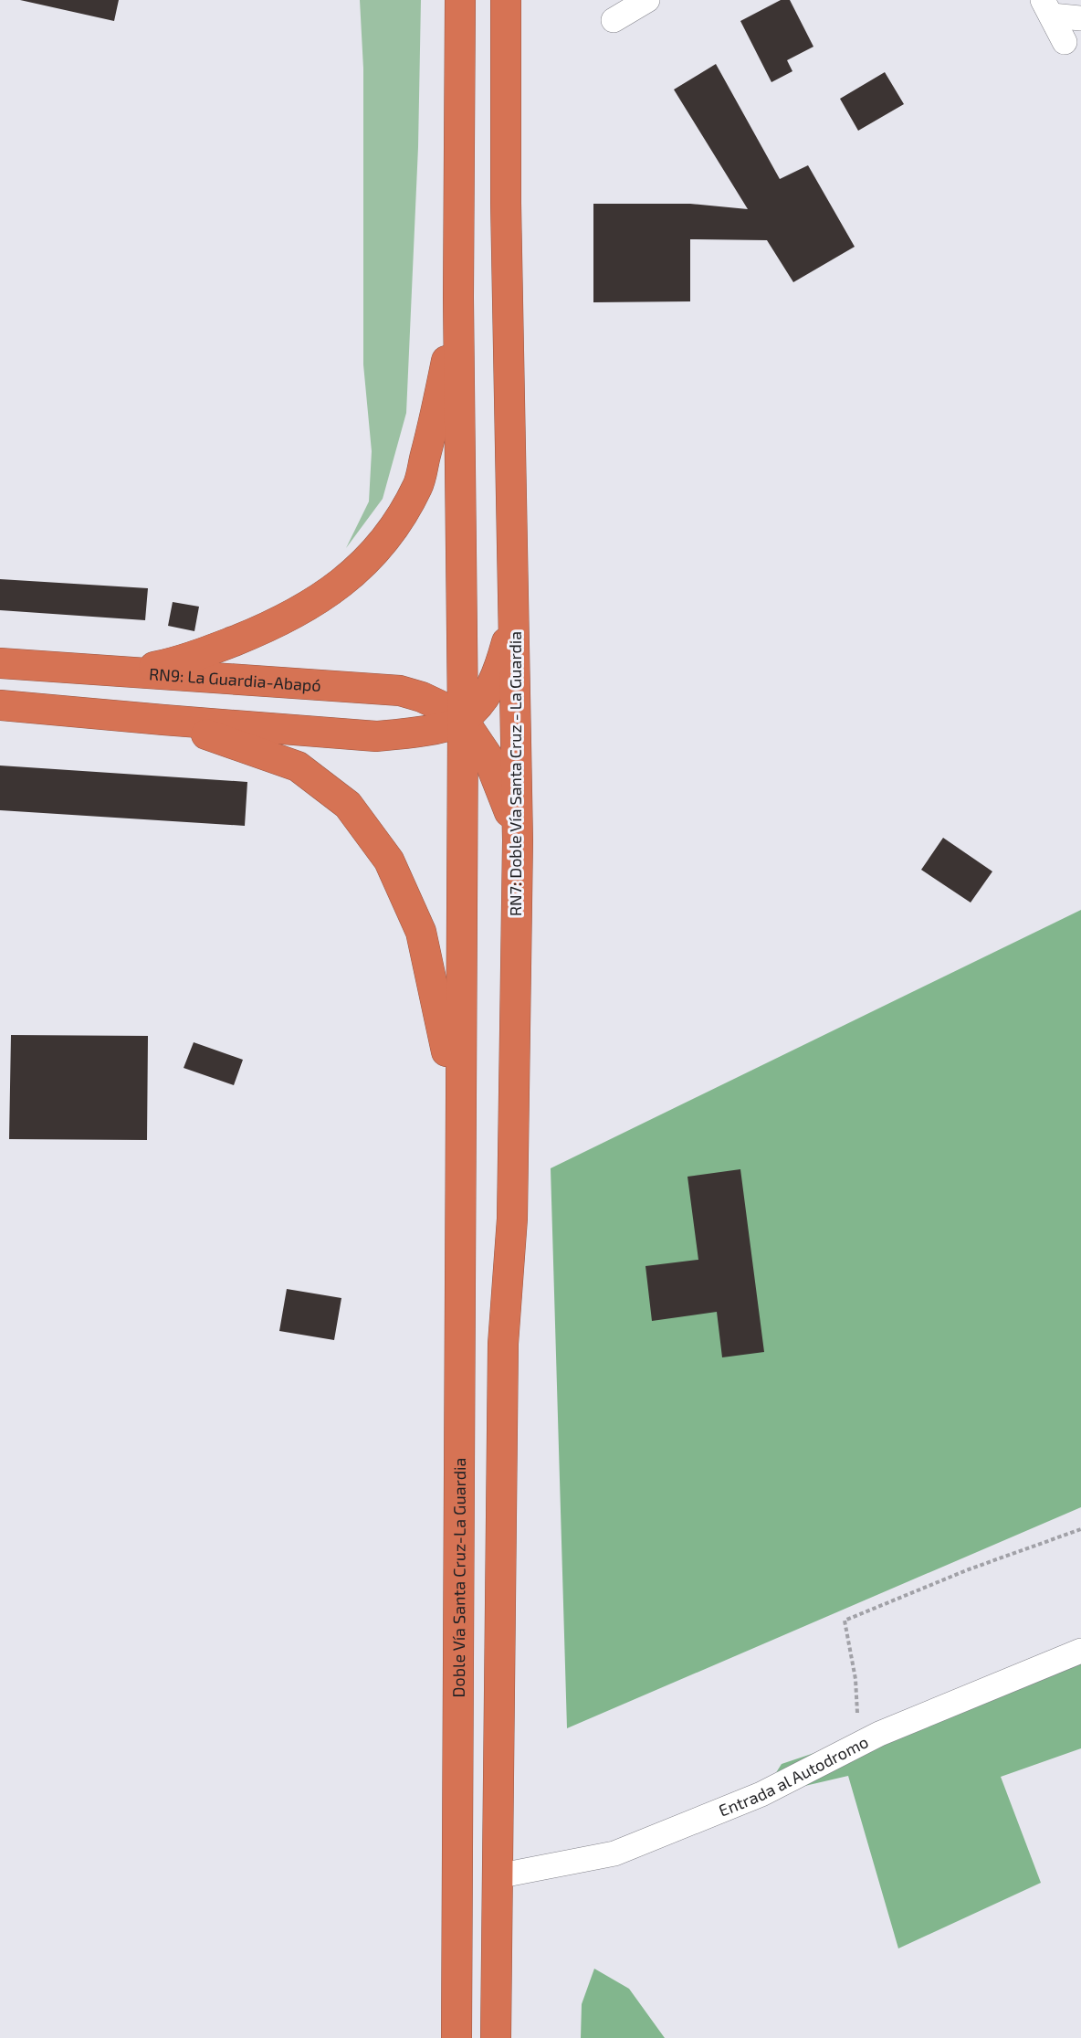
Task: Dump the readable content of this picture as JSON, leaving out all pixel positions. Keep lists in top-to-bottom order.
{
  "streets": {
    "highway": ["RN9: La Guardia-Abapó", "RN7: Doble Vía Santa Cruz - La Guardia", "Doble Vía Santa Cruz-La Guardia"],
    "street": ["Entrada al Autodromo"]
  },
  "crossings": [
    ["RN9: La Guardia-Abapó", "RN7: Doble Vía Santa Cruz - La Guardia"],
    ["RN7: Doble Vía Santa Cruz - La Guardia", "Entrada al Autodromo"]
  ]
}
